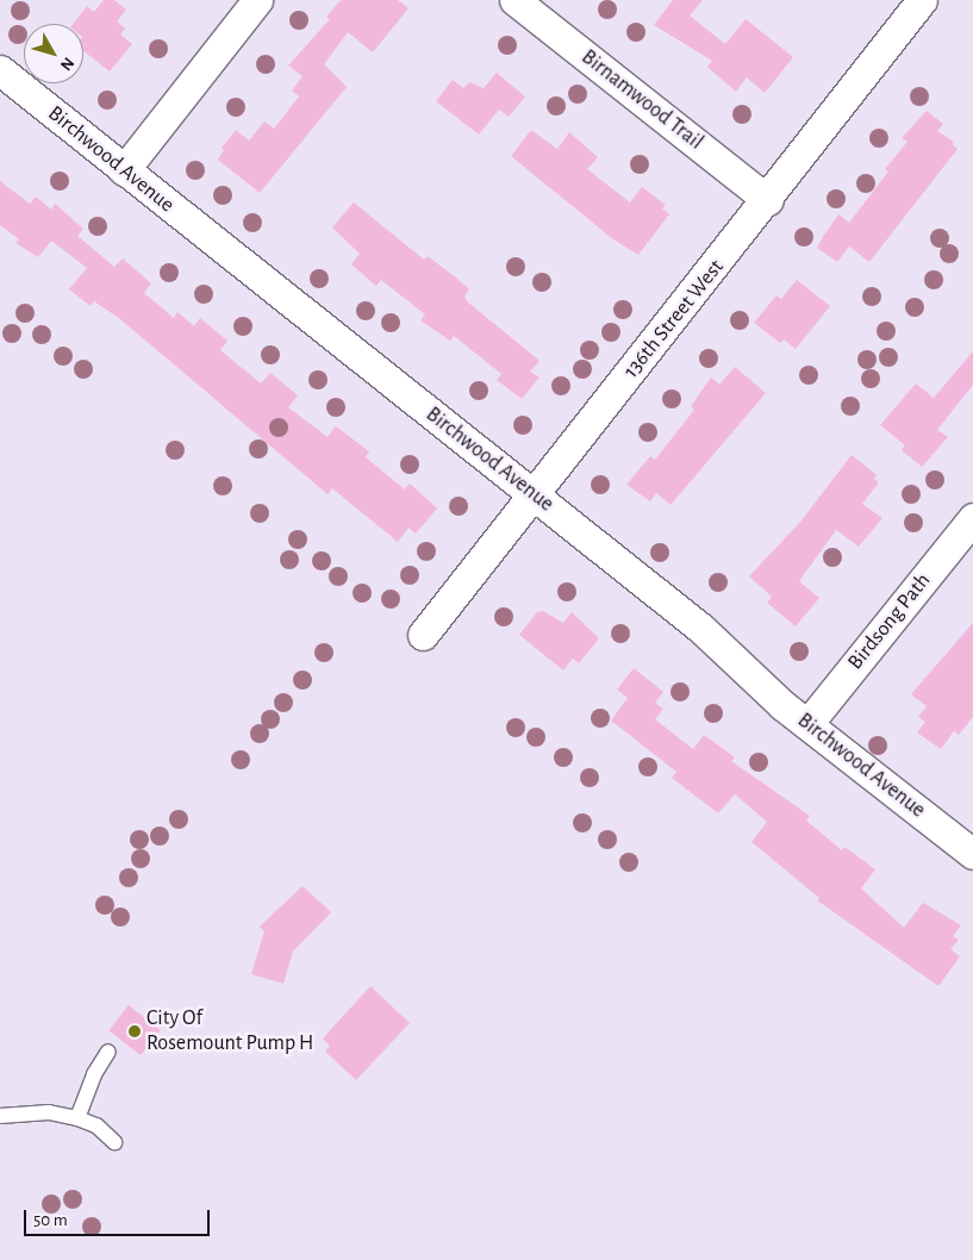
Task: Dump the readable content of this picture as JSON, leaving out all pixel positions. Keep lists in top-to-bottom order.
{
  "streets": {
    "street": [
      "Birnamwood Trail",
      "Birchwood Avenue",
      "136th Street West",
      "Birdsong Path"
    ]
  },
  "crossings": [
    ["Birnamwood Trail", "136th Street West"],
    ["Birchwood Avenue", "136th Street West"],
    ["Birchwood Avenue", "Birdsong Path"]
  ],
  "places": ["City Of Rosemount Pump H"],
  "scale_bar": "50 m",
  "north": "bottom right"
}
